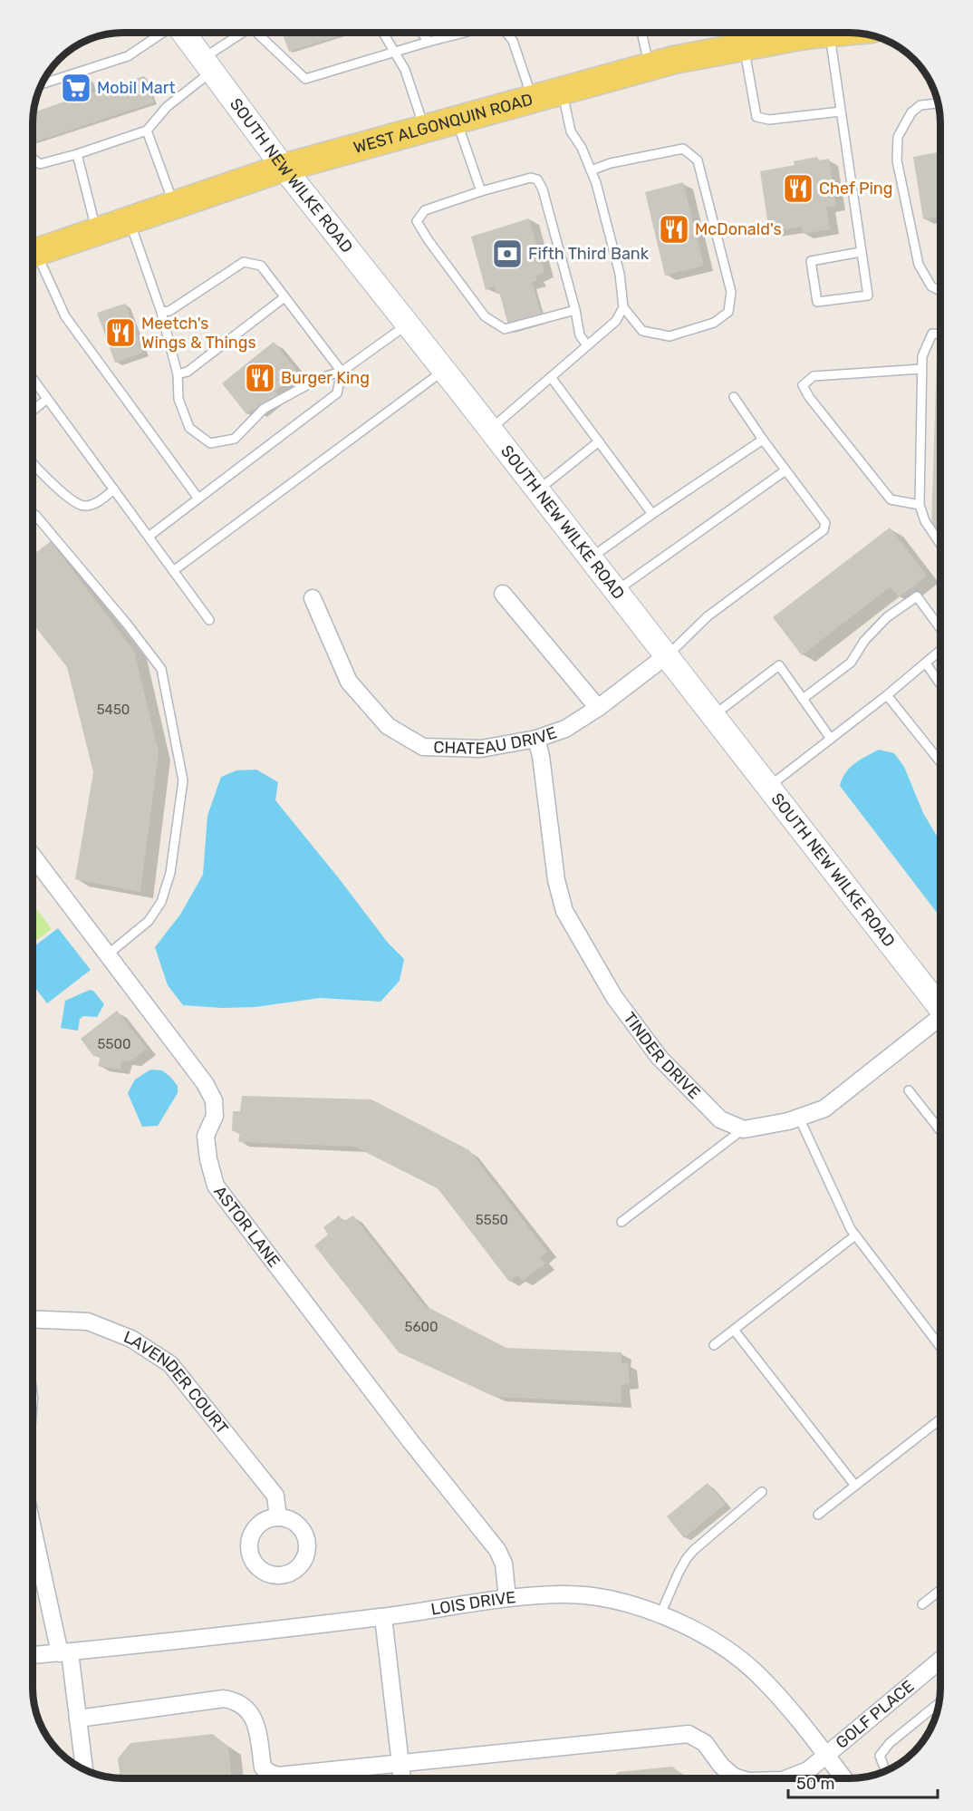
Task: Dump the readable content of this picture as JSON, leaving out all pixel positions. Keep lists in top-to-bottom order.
{
  "streets": {
    "main road": ["WEST ALGONQUIN ROAD", "SOUTH NEW WILKE ROAD"],
    "street": [
      "CHATEAU DRIVE",
      "TINDER DRIVE",
      "ASTOR LANE",
      "LAVENDER COURT",
      "LOIS DRIVE",
      "GOLF PLACE"
    ]
  },
  "crossings": [
    ["WEST ALGONQUIN ROAD", "SOUTH NEW WILKE ROAD"],
    ["SOUTH NEW WILKE ROAD", "CHATEAU DRIVE"],
    ["CHATEAU DRIVE", "TINDER DRIVE"],
    ["ASTOR LANE", "LOIS DRIVE"],
    ["LOIS DRIVE", "GOLF PLACE"]
  ],
  "places": {
    "supermarket": ["Mobil Mart"],
    "restaurant": [
      "Chef Ping",
      "McDonald's",
      "Meetch's Wings & Things",
      "Burger King"
    ],
    "bank": ["Fifth Third Bank"]
  },
  "house_numbers": [
    "5450",
    "5500",
    "5550",
    "5600"
  ],
  "scale_bar": "50 m"
}
